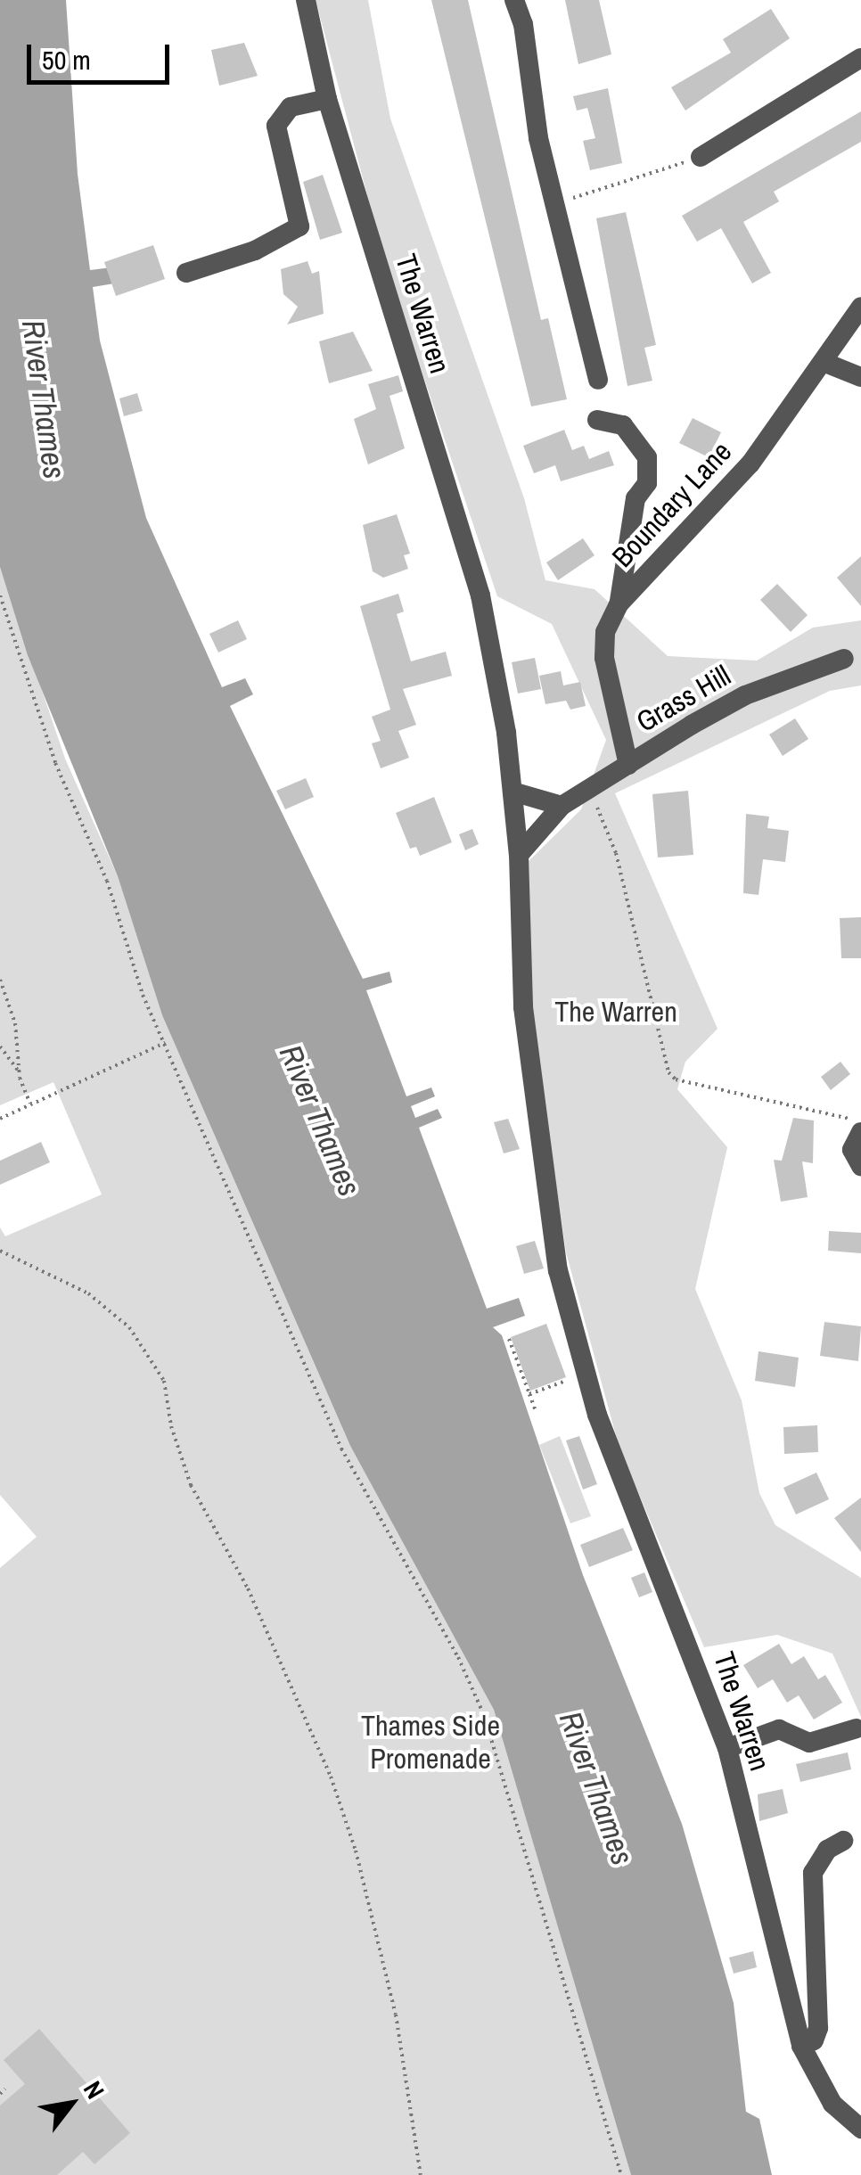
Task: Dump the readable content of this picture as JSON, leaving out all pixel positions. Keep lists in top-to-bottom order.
{
  "streets": {
    "street": ["The Warren", "Boundary Lane", "Grass Hill"]
  },
  "crossings": [
    ["The Warren", "Grass Hill"],
    ["Boundary Lane", "Grass Hill"]
  ],
  "water": ["River Thames"],
  "parks": ["The Warren", "Thames Side Promenade"],
  "scale_bar": "50 m",
  "north": "top right"
}
